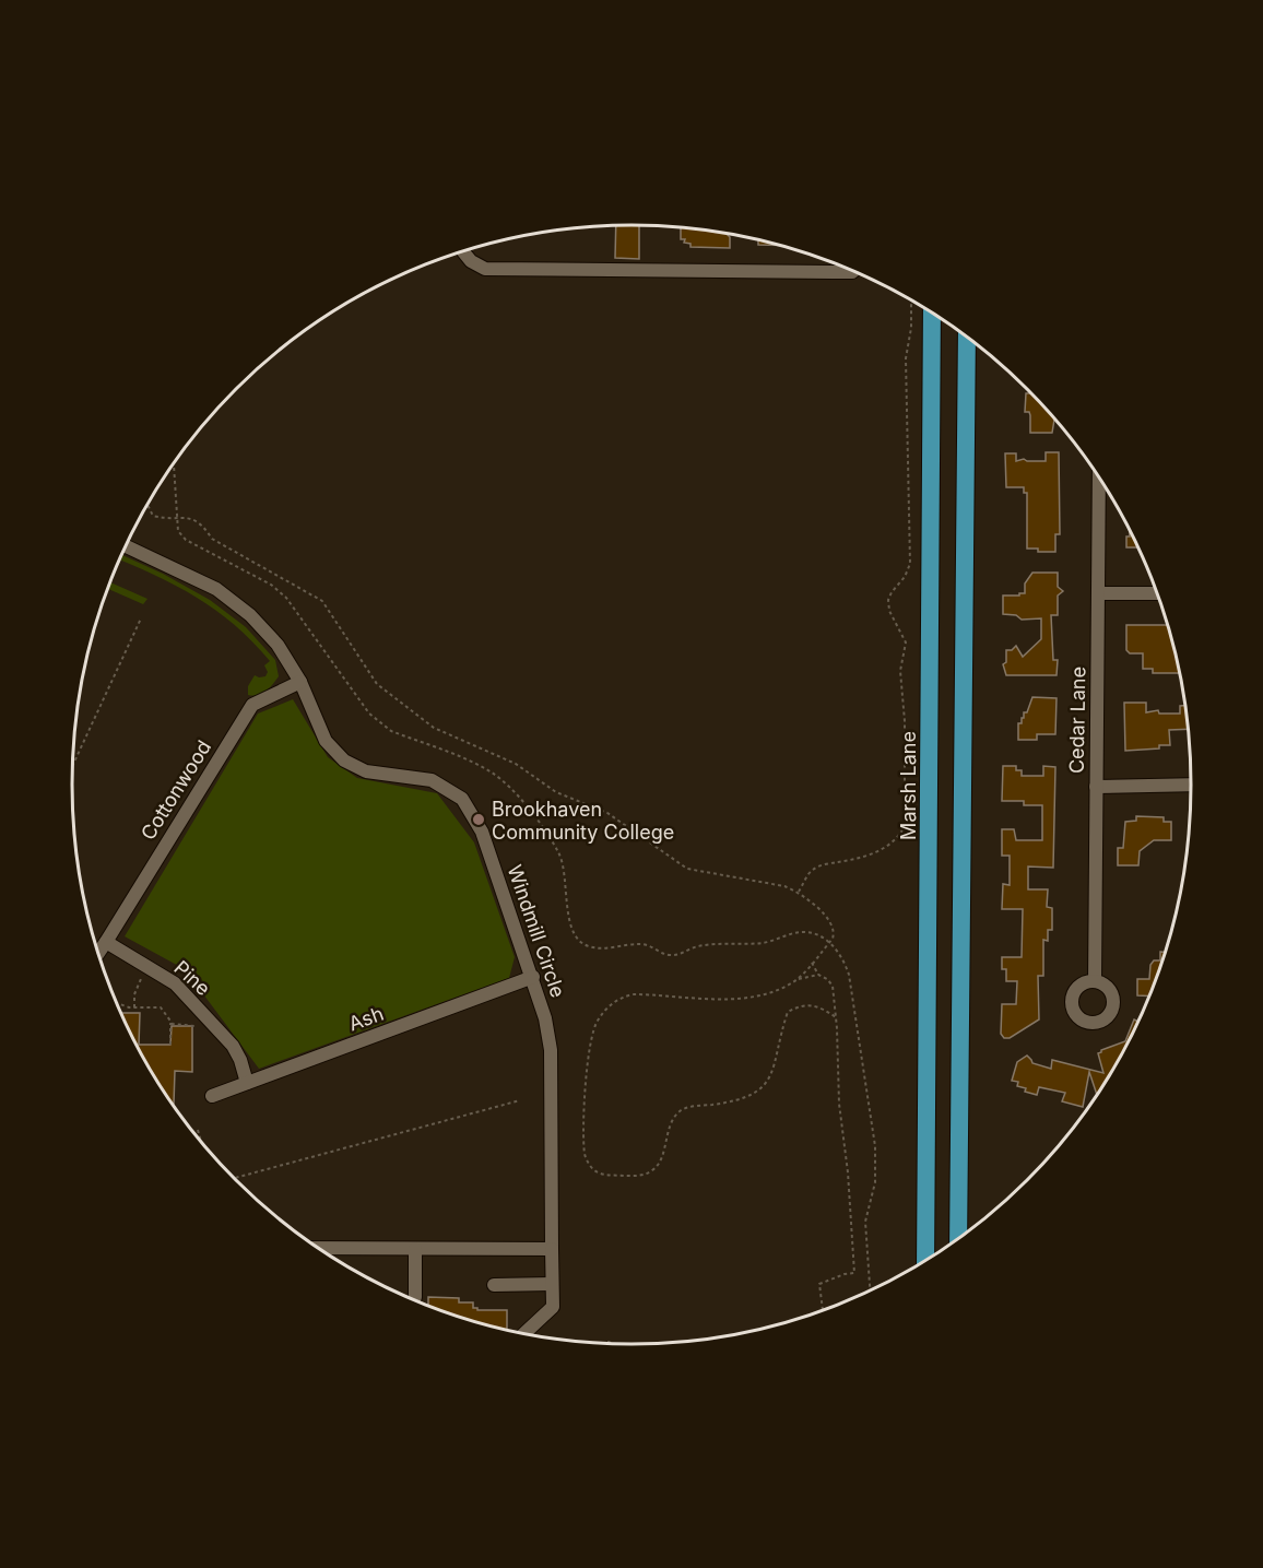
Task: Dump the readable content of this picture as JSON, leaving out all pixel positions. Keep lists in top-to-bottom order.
{
  "streets": {
    "main road": ["Marsh Lane"],
    "street": [
      "Cedar Lane",
      "Cottonwood",
      "Windmill Circle",
      "Pine",
      "Ash"
    ]
  },
  "crossings": [
    ["Cottonwood", "Windmill Circle"],
    ["Cottonwood", "Pine"],
    ["Windmill Circle", "Ash"],
    ["Pine", "Ash"]
  ],
  "places": ["Brookhaven Community College"]
}
